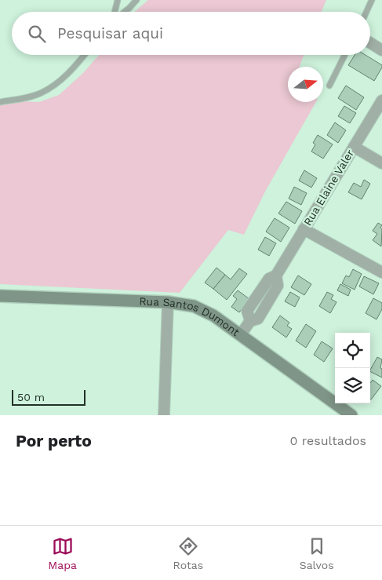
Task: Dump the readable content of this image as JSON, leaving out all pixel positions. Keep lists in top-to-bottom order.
{
  "streets": {
    "main road": ["Rua Santos Dumont"],
    "street": ["Rua Elaine Valer"]
  },
  "crossings": [
    ["Rua Elaine Valer", "Rua Santos Dumont"]
  ],
  "scale_bar": "50 m",
  "north": "right",
  "page": {
    "search": "Pesquisar aqui",
    "scale": "50 m",
    "heading": ["Por perto", "0 resultados"],
    "nav": ["Mapa", "Rotas", "Salvos"]
  }
}
